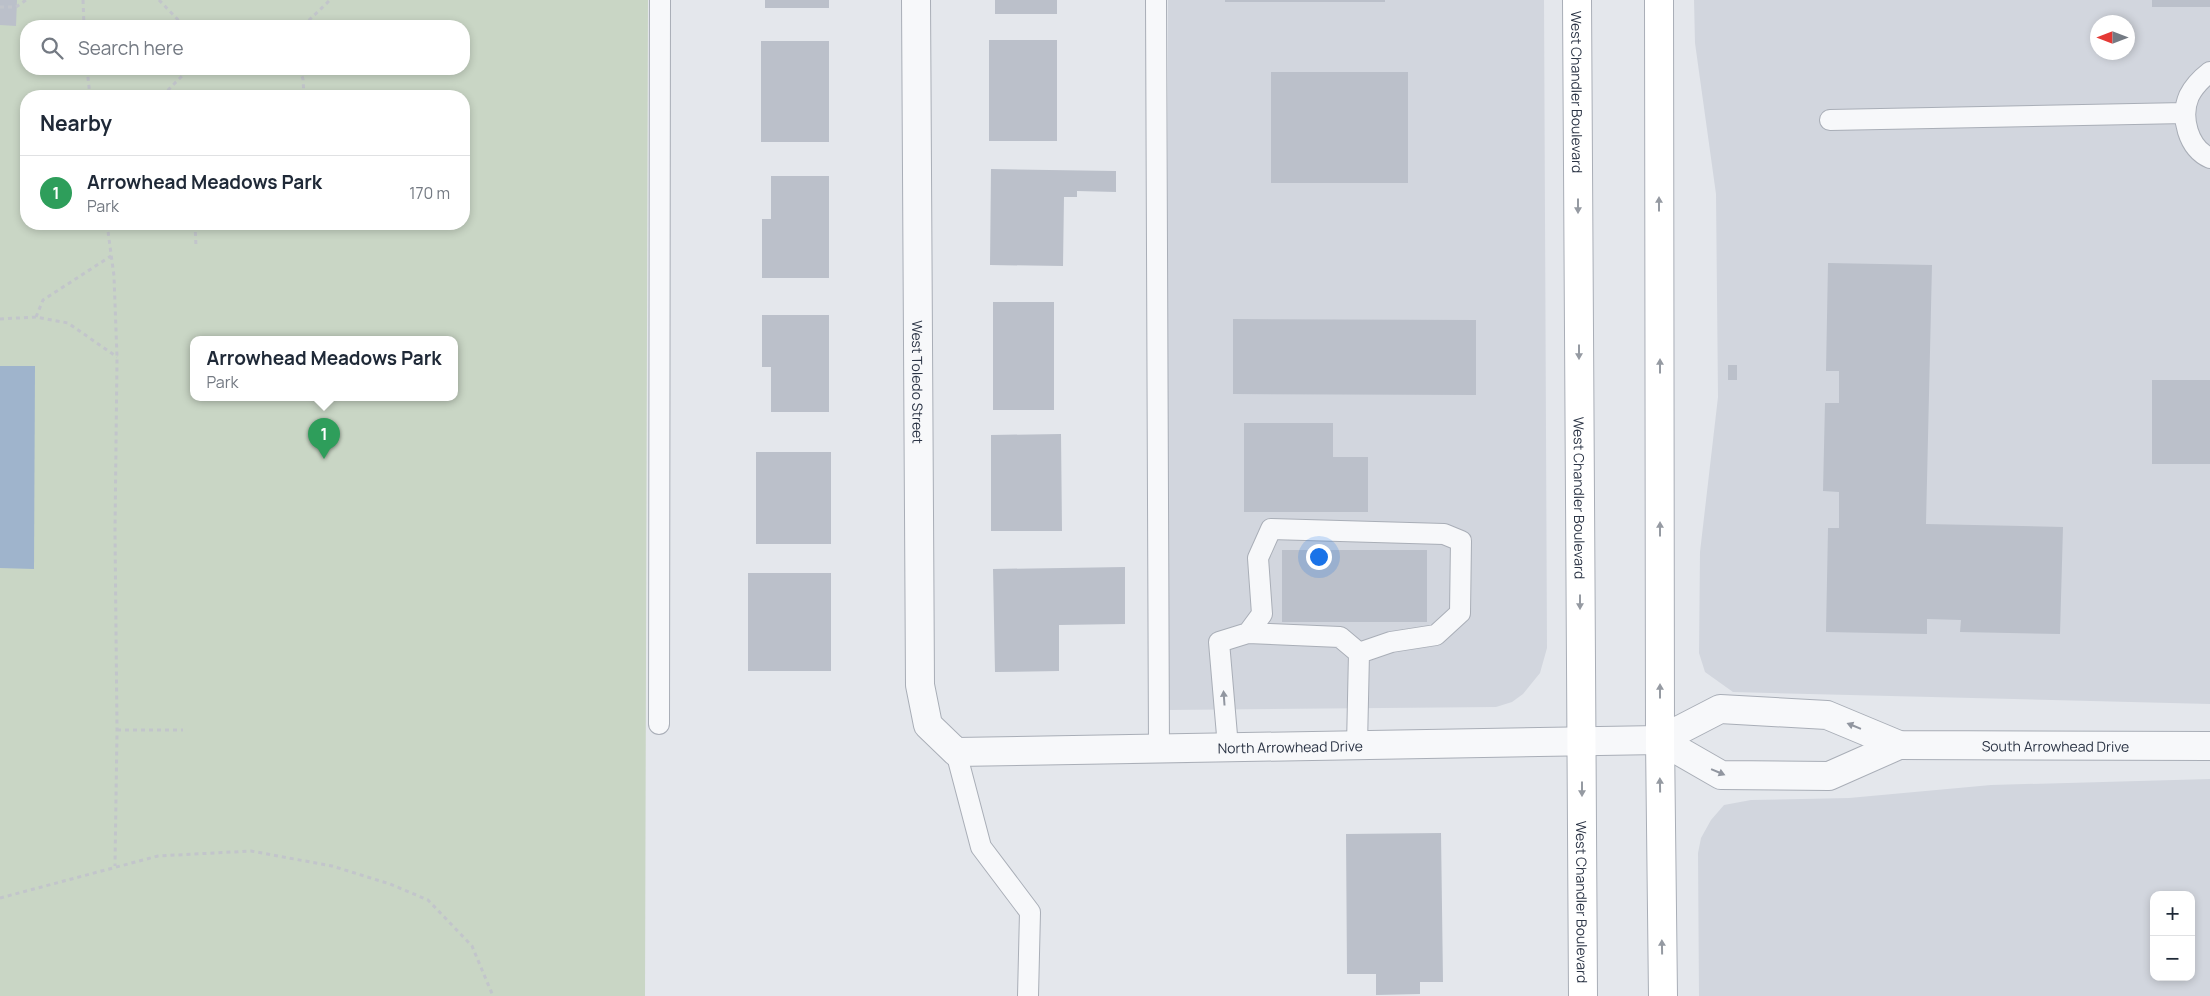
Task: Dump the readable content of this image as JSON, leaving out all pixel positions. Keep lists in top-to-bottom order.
{
  "streets": {
    "main road": ["West Chandler Boulevard"],
    "street": ["West Toledo Street", "South Arrowhead Drive", "North Arrowhead Drive"]
  },
  "crossings": [
    ["West Chandler Boulevard", "North Arrowhead Drive"],
    ["West Toledo Street", "North Arrowhead Drive"],
    ["South Arrowhead Drive", "North Arrowhead Drive"]
  ],
  "north": "left",
  "page": {
    "search": "Search here",
    "heading": "Nearby",
    "list": [
      {
        "mark": "1",
        "name": "Arrowhead Meadows Park",
        "note": "Park",
        "value": "170 m"
      }
    ],
    "popup": ["Arrowhead Meadows Park", "Park"],
    "pins": "1",
    "map_buttons": ["+", "−"]
  }
}
